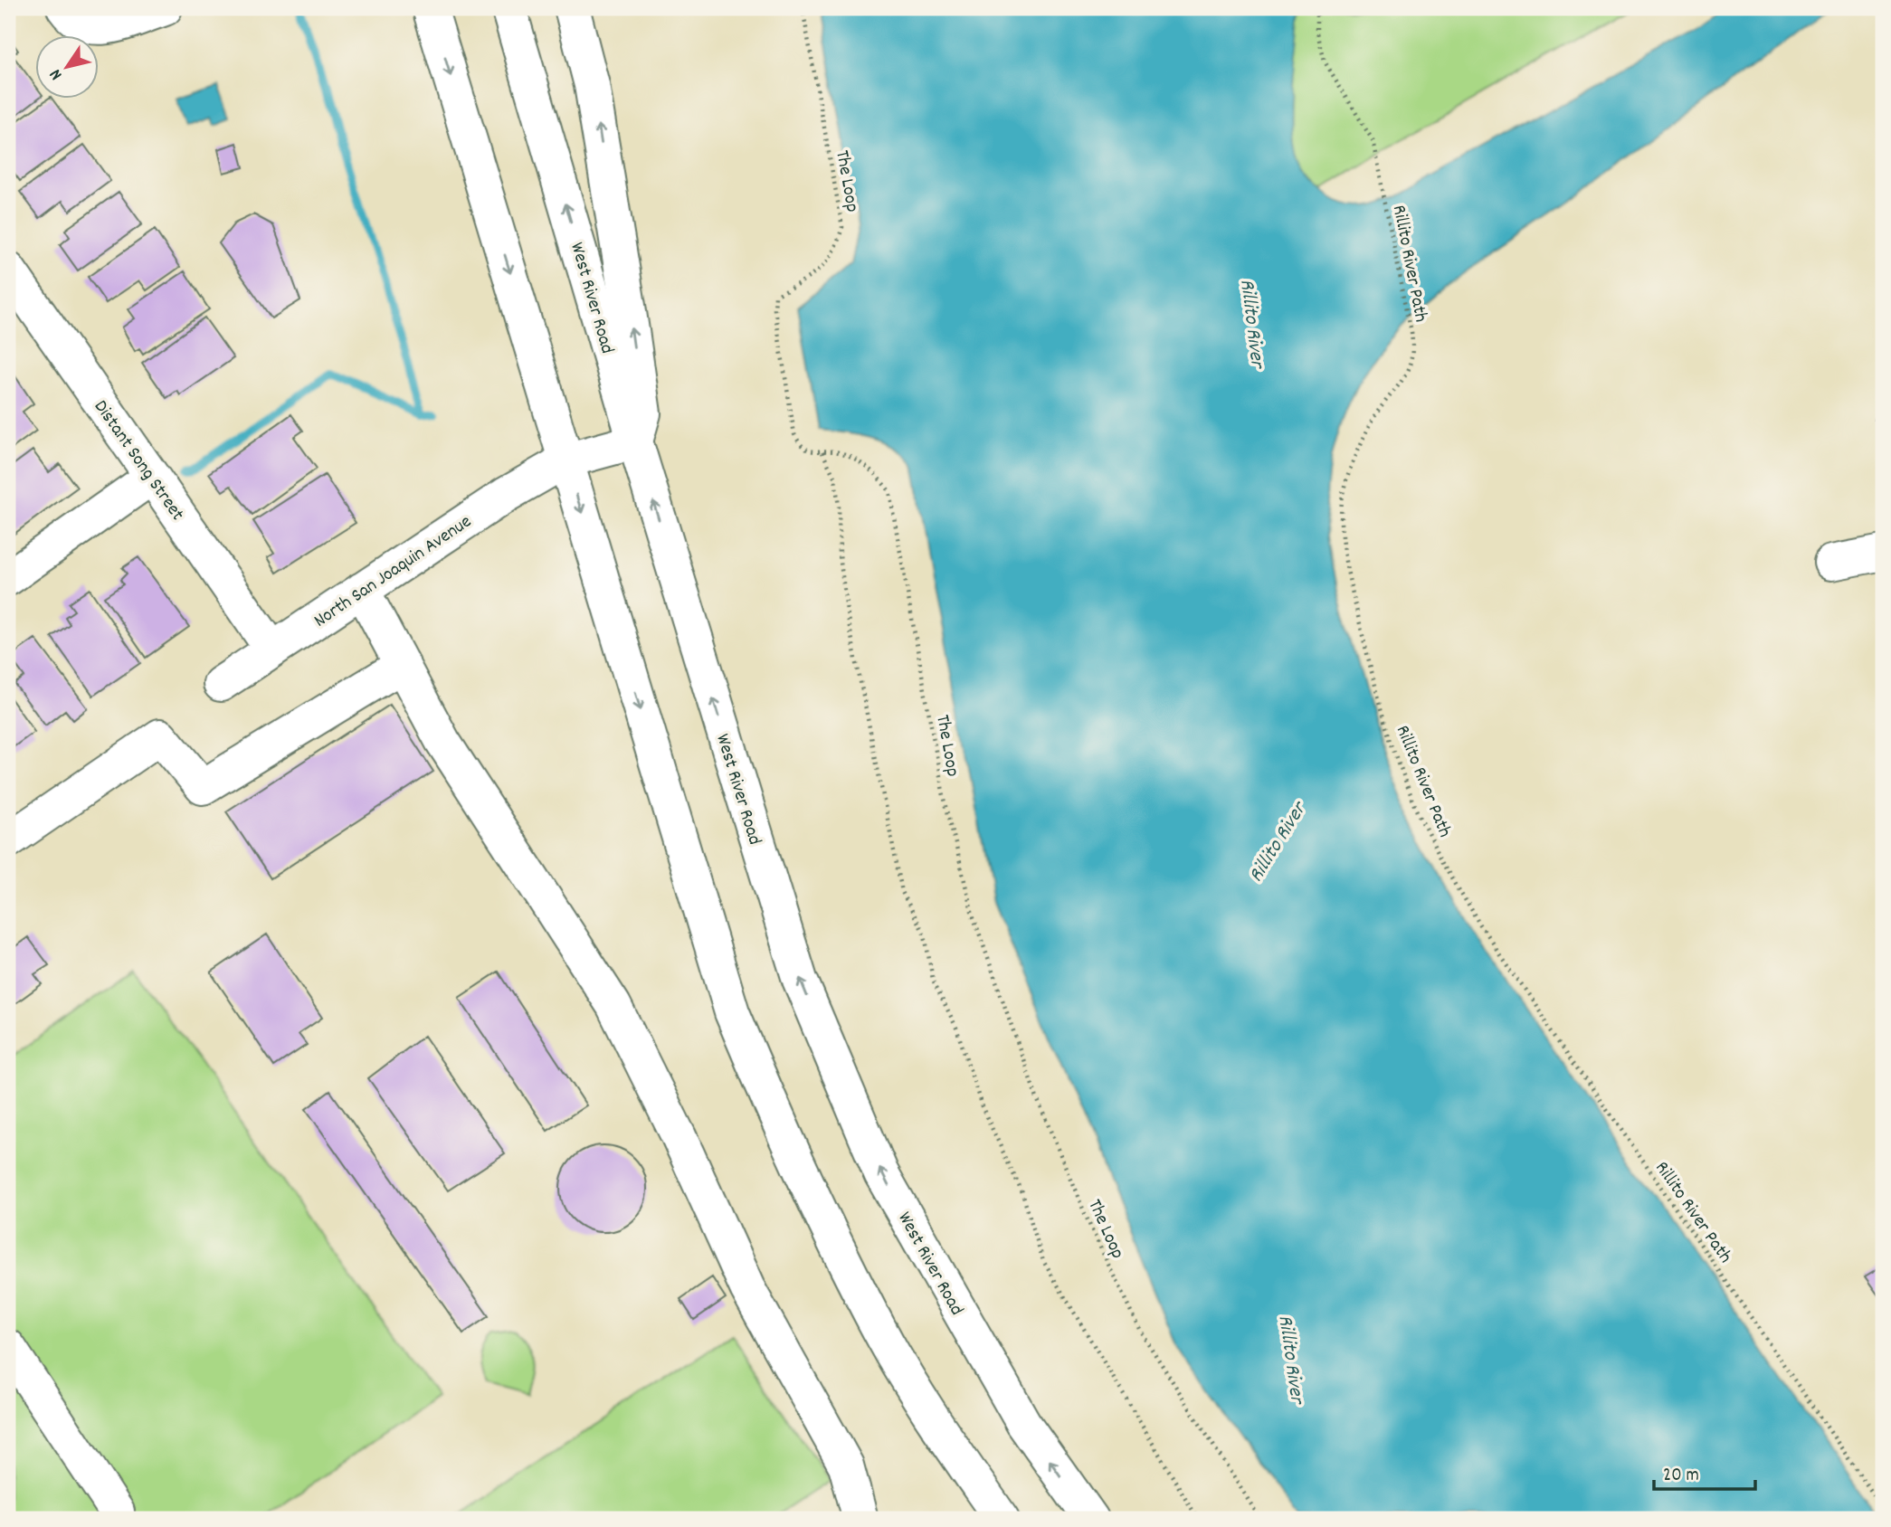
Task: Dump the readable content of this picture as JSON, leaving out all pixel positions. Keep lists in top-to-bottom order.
{
  "streets": {
    "main road": ["West River Road", "Distant Song Street", "North San Joaquin Avenue"],
    "path": ["The Loop", "Rillito River Path"]
  },
  "crossings": [
    ["West River Road", "North San Joaquin Avenue"],
    ["Distant Song Street", "North San Joaquin Avenue"]
  ],
  "water": ["Rillito River"],
  "scale_bar": "20 m",
  "north": "bottom left"
}
